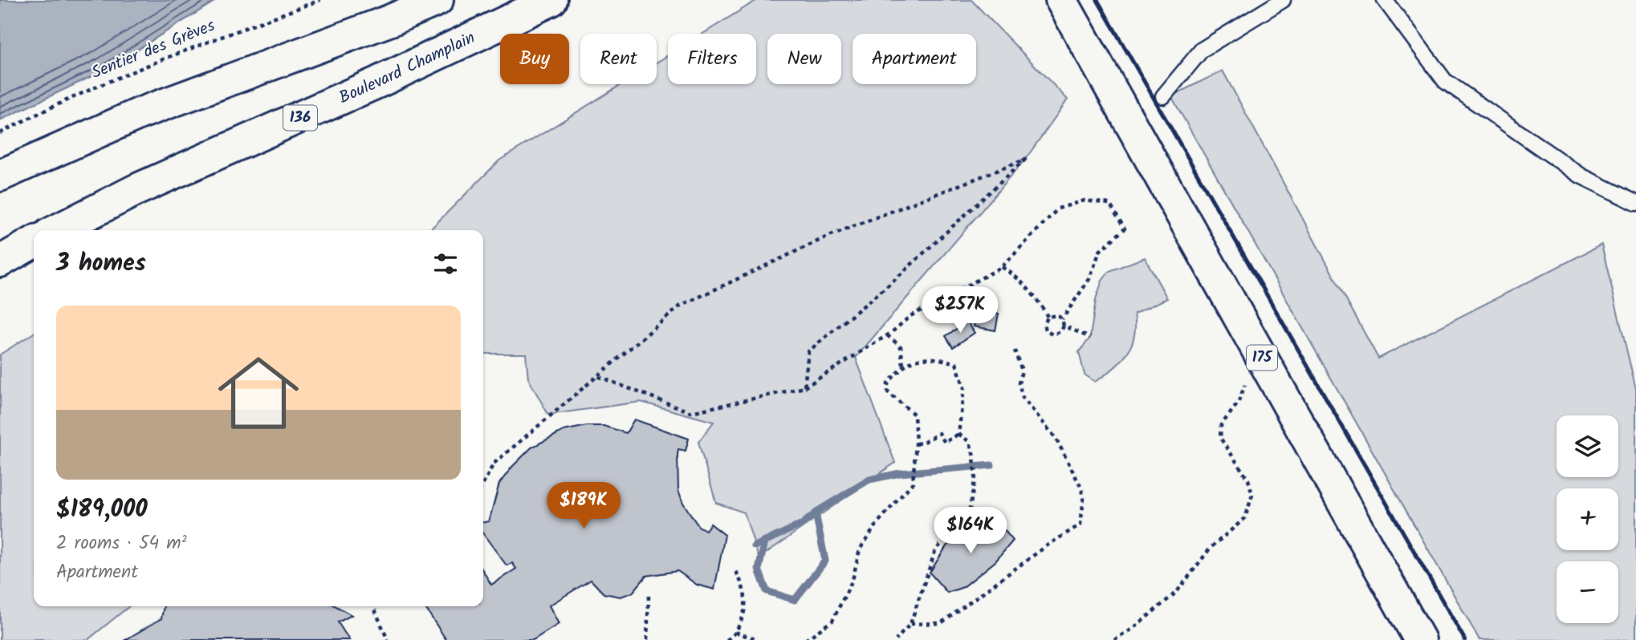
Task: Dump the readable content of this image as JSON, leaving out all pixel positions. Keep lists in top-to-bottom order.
{
  "streets": {
    "main road": ["Boulevard Champlain", "136", "175"],
    "path": ["Sentier des Grèves"]
  },
  "page": {
    "chip": [
      "Buy",
      "Rent",
      "Filters",
      "New",
      "Apartment"
    ],
    "heading": "3 homes",
    "price": ["$257K", "$189K", "$164K"],
    "list": [
      {
        "name": "$189,000",
        "note": "2 rooms · 54 m² · Apartment"
      }
    ],
    "map_buttons": ["+", "−"]
  }
}
